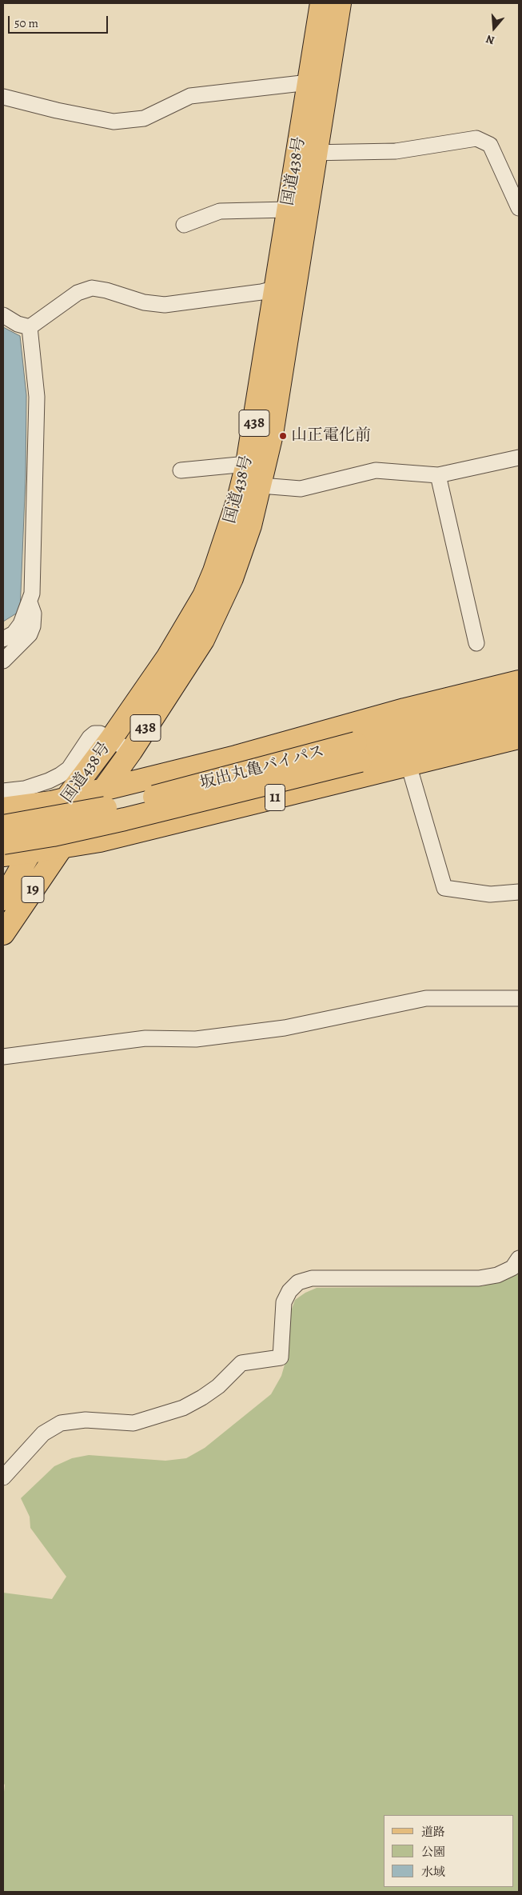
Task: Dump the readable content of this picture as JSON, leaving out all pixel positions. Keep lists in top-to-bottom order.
{
  "streets": {
    "main road": [
      "国道438号",
      "438",
      "坂出丸亀バイパス",
      "11",
      "19"
    ]
  },
  "crossings": [
    ["国道438号", "11"],
    ["国道438号", "19"],
    ["11", "19"]
  ],
  "places": ["山正電化前"],
  "legend": ["道路", "公園", "水域"],
  "scale_bar": "50 m",
  "north": "bottom"
}
